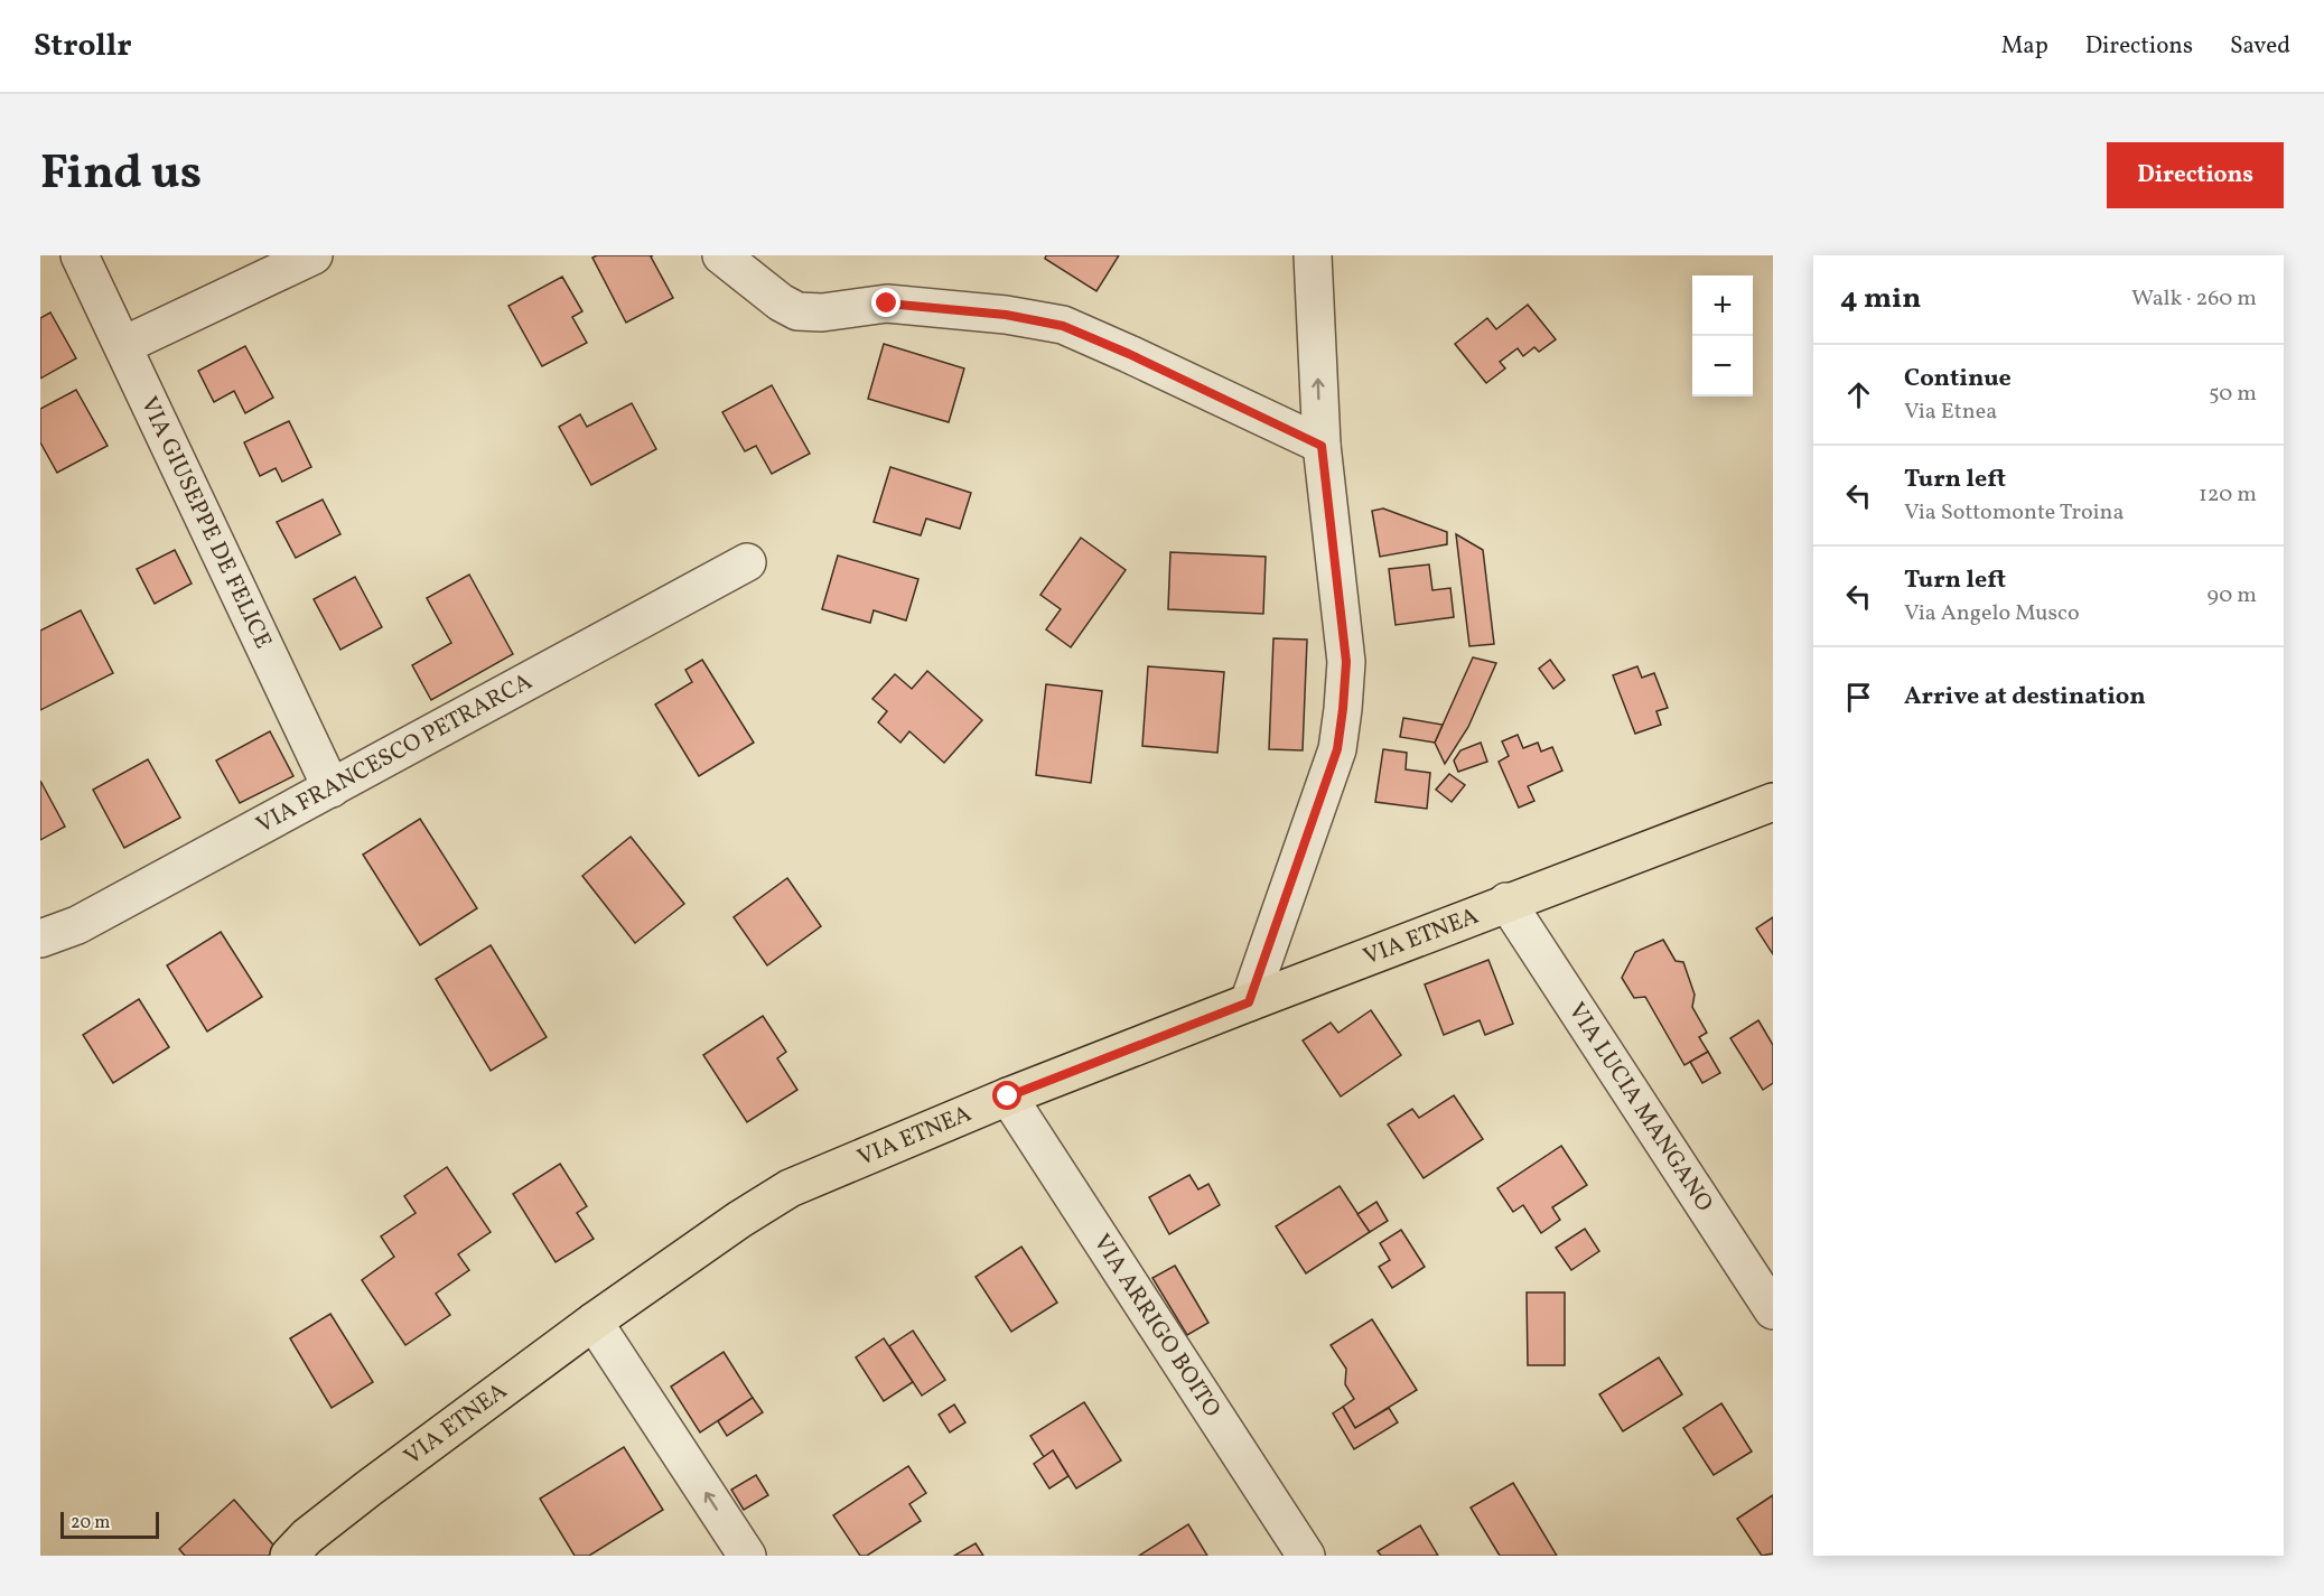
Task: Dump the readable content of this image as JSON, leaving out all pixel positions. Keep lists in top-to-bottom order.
{
  "streets": {
    "main road": ["VIA ETNEA"],
    "street": [
      "VIA GIUSEPPE DE FELICE",
      "VIA FRANCESCO PETRARCA",
      "VIA LUCIA MANGANO",
      "VIA ARRIGO BOITO"
    ]
  },
  "crossings": [
    ["VIA GIUSEPPE DE FELICE", "VIA FRANCESCO PETRARCA"],
    ["VIA ETNEA", "VIA LUCIA MANGANO"],
    ["VIA ETNEA", "VIA ARRIGO BOITO"]
  ],
  "scale_bar": "20 m",
  "page": {
    "header": "Strollr",
    "nav": ["Map", "Directions", "Saved"],
    "title": "Find us",
    "buttons": "Directions",
    "heading": ["4 min", "Walk · 260 m"],
    "map_buttons": ["+", "−"],
    "list": [
      ["Continue", "Via Etnea", "50 m"],
      ["Turn left", "Via Sottomonte Troina", "120 m"],
      ["Turn left", "Via Angelo Musco", "90 m"],
      "Arrive at destination"
    ],
    "scale": "20 m"
  }
}
